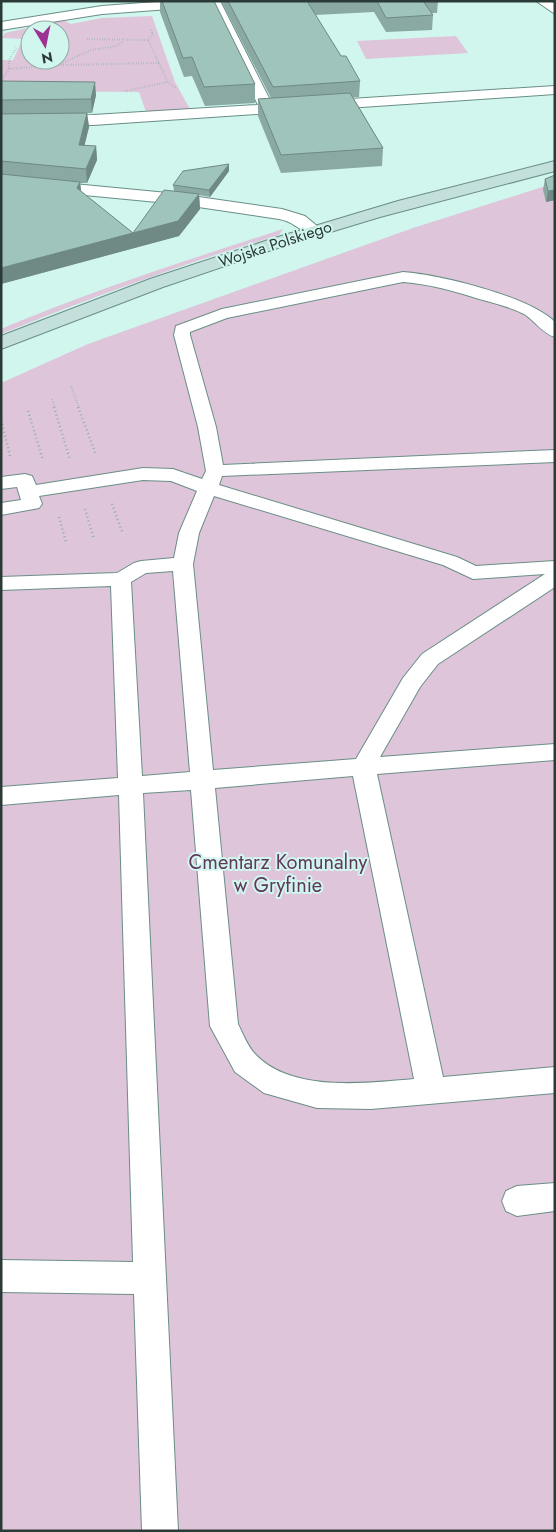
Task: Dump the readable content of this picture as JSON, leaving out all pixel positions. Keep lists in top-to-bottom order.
{
  "streets": {
    "main road": ["Wojska Polskiego"]
  },
  "parks": ["Cmentarz Komunalny w Gryfinie"],
  "north": "bottom"
}
